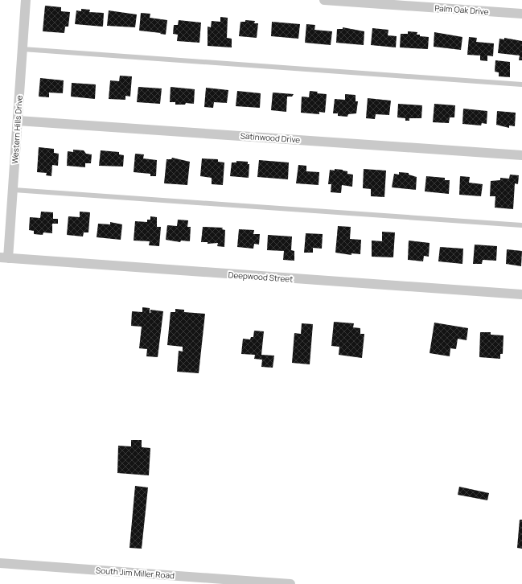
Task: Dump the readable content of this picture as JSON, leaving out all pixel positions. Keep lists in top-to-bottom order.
{
  "streets": {
    "street": [
      "Palm Oak Drive",
      "Western Hills Drive",
      "Satinwood Drive",
      "Deepwood Street",
      "South Jim Miller Road"
    ]
  },
  "crossings": [
    ["Western Hills Drive", "Satinwood Drive"],
    ["Western Hills Drive", "Deepwood Street"]
  ]
}
